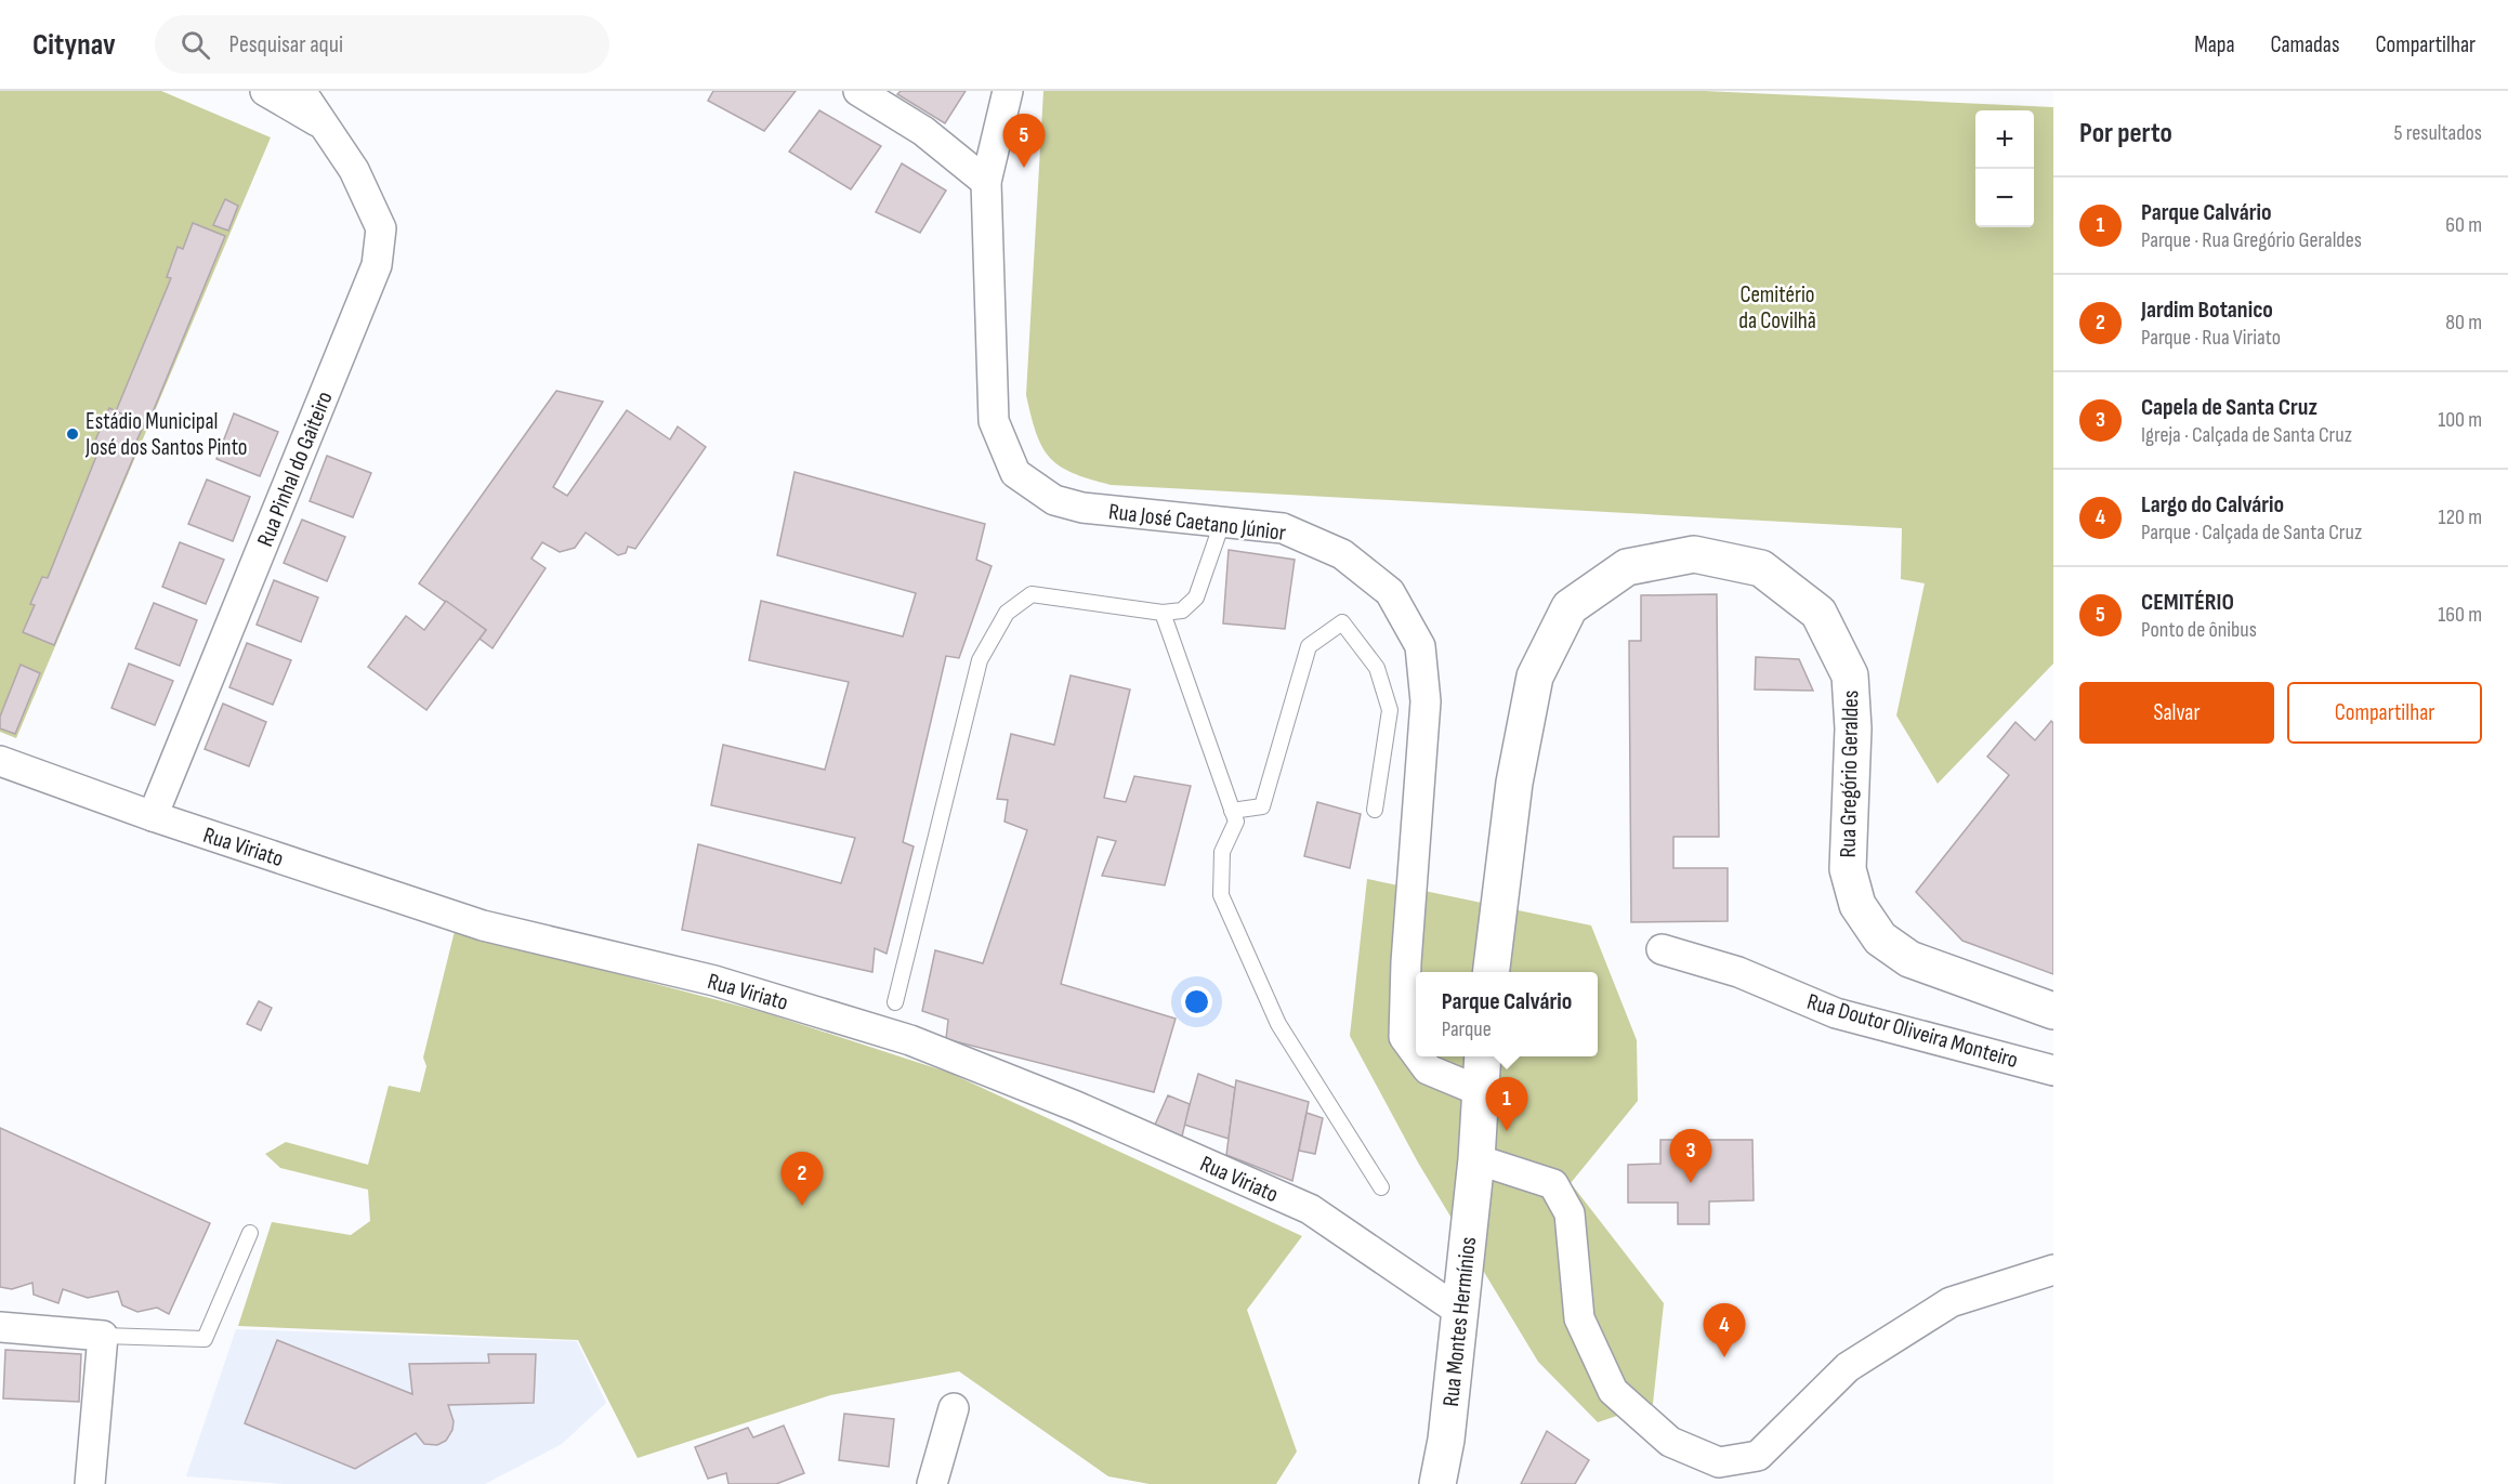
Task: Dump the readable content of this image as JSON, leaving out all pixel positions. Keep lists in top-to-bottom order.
{
  "streets": {
    "main road": ["Rua Gregório Geraldes", "Rua Montes Hermínios"],
    "street": [
      "Rua Pinhal do Gaiteiro",
      "Rua José Caetano Júnior",
      "Rua Viriato",
      "Rua Doutor Oliveira Monteiro"
    ]
  },
  "crossings": [
    ["Rua Pinhal do Gaiteiro", "Rua Viriato"],
    ["Rua Viriato", "Rua Montes Hermínios"]
  ],
  "parks": ["Cemitério da Covilhã"],
  "places": ["Estádio Municipal José dos Santos Pinto"],
  "page": {
    "header": "Citynav",
    "search": "Pesquisar aqui",
    "nav": ["Mapa", "Camadas", "Compartilhar"],
    "heading": ["Por perto", "5 resultados"],
    "map_buttons": ["+", "−"],
    "pins": [
      "5",
      "1",
      "3",
      "2",
      "4"
    ],
    "list": [
      {
        "mark": "1",
        "name": "Parque Calvário",
        "note": "Parque · Rua Gregório Geraldes",
        "value": "60 m"
      },
      {
        "mark": "2",
        "name": "Jardim Botanico",
        "note": "Parque · Rua Viriato",
        "value": "80 m"
      },
      {
        "mark": "3",
        "name": "Capela de Santa Cruz",
        "note": "Igreja · Calçada de Santa Cruz",
        "value": "100 m"
      },
      {
        "mark": "4",
        "name": "Largo do Calvário",
        "note": "Parque · Calçada de Santa Cruz",
        "value": "120 m"
      },
      {
        "mark": "5",
        "name": "CEMITÉRIO",
        "note": "Ponto de ônibus",
        "value": "160 m"
      }
    ],
    "buttons": ["Salvar", "Compartilhar"],
    "popup": ["Parque Calvário", "Parque"]
  }
}
